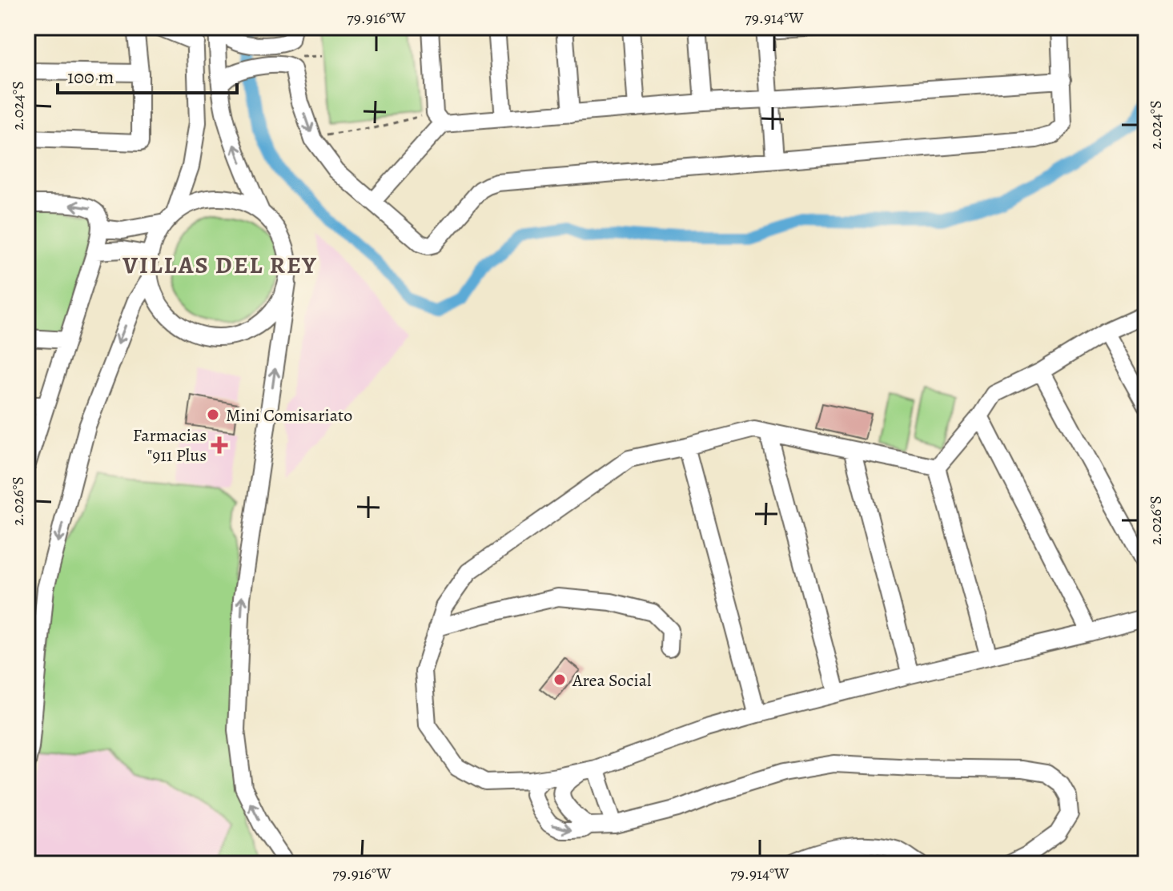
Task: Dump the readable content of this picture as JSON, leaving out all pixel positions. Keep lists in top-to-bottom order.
{
  "districts": ["VILLAS DEL REY"],
  "places": {
    "other": ["Mini Comisariato", "Area Social"],
    "health": ["Farmacias \"911 Plus"]
  },
  "scale_bar": "100 m",
  "coordinates": [
    "79.916°W",
    "79.914°W",
    "2.024°S",
    "2.026°S"
  ]
}
